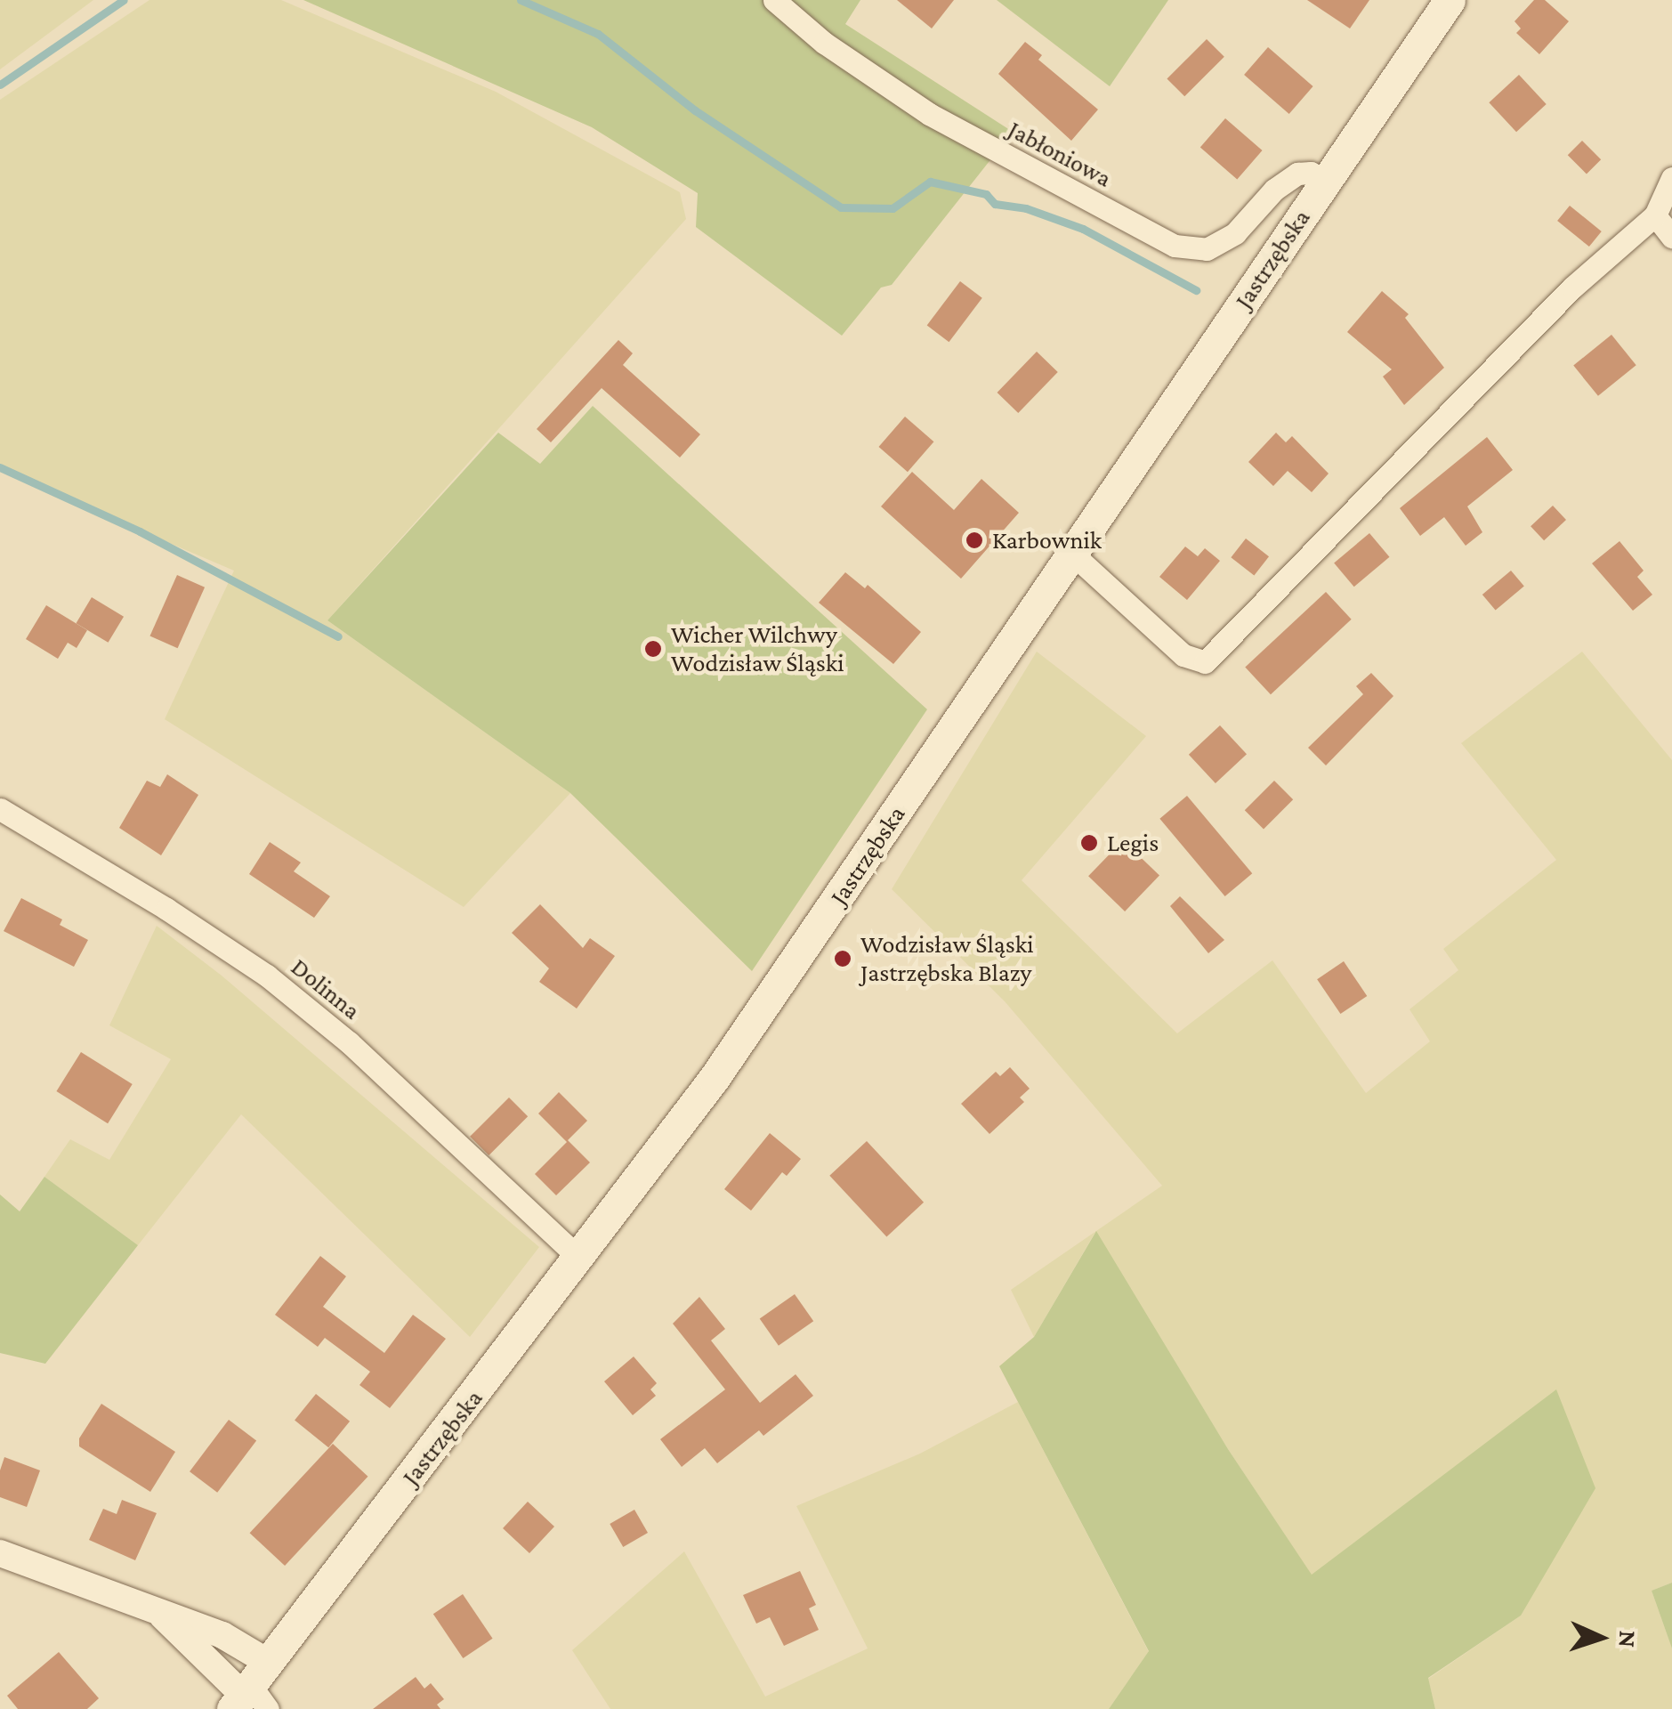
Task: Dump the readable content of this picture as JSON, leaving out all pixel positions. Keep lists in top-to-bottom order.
{
  "streets": {
    "main road": ["Jastrzębska"],
    "street": ["Jabłoniowa", "Dolinna"]
  },
  "crossings": [
    ["Jabłoniowa", "Jastrzębska"],
    ["Jastrzębska", "Dolinna"]
  ],
  "places": [
    "Karbownik",
    "Wicher Wilchwy Wodzisław Śląski",
    "Legis",
    "Wodzisław Śląski Jastrzębska Blazy"
  ],
  "north": "right"
}
